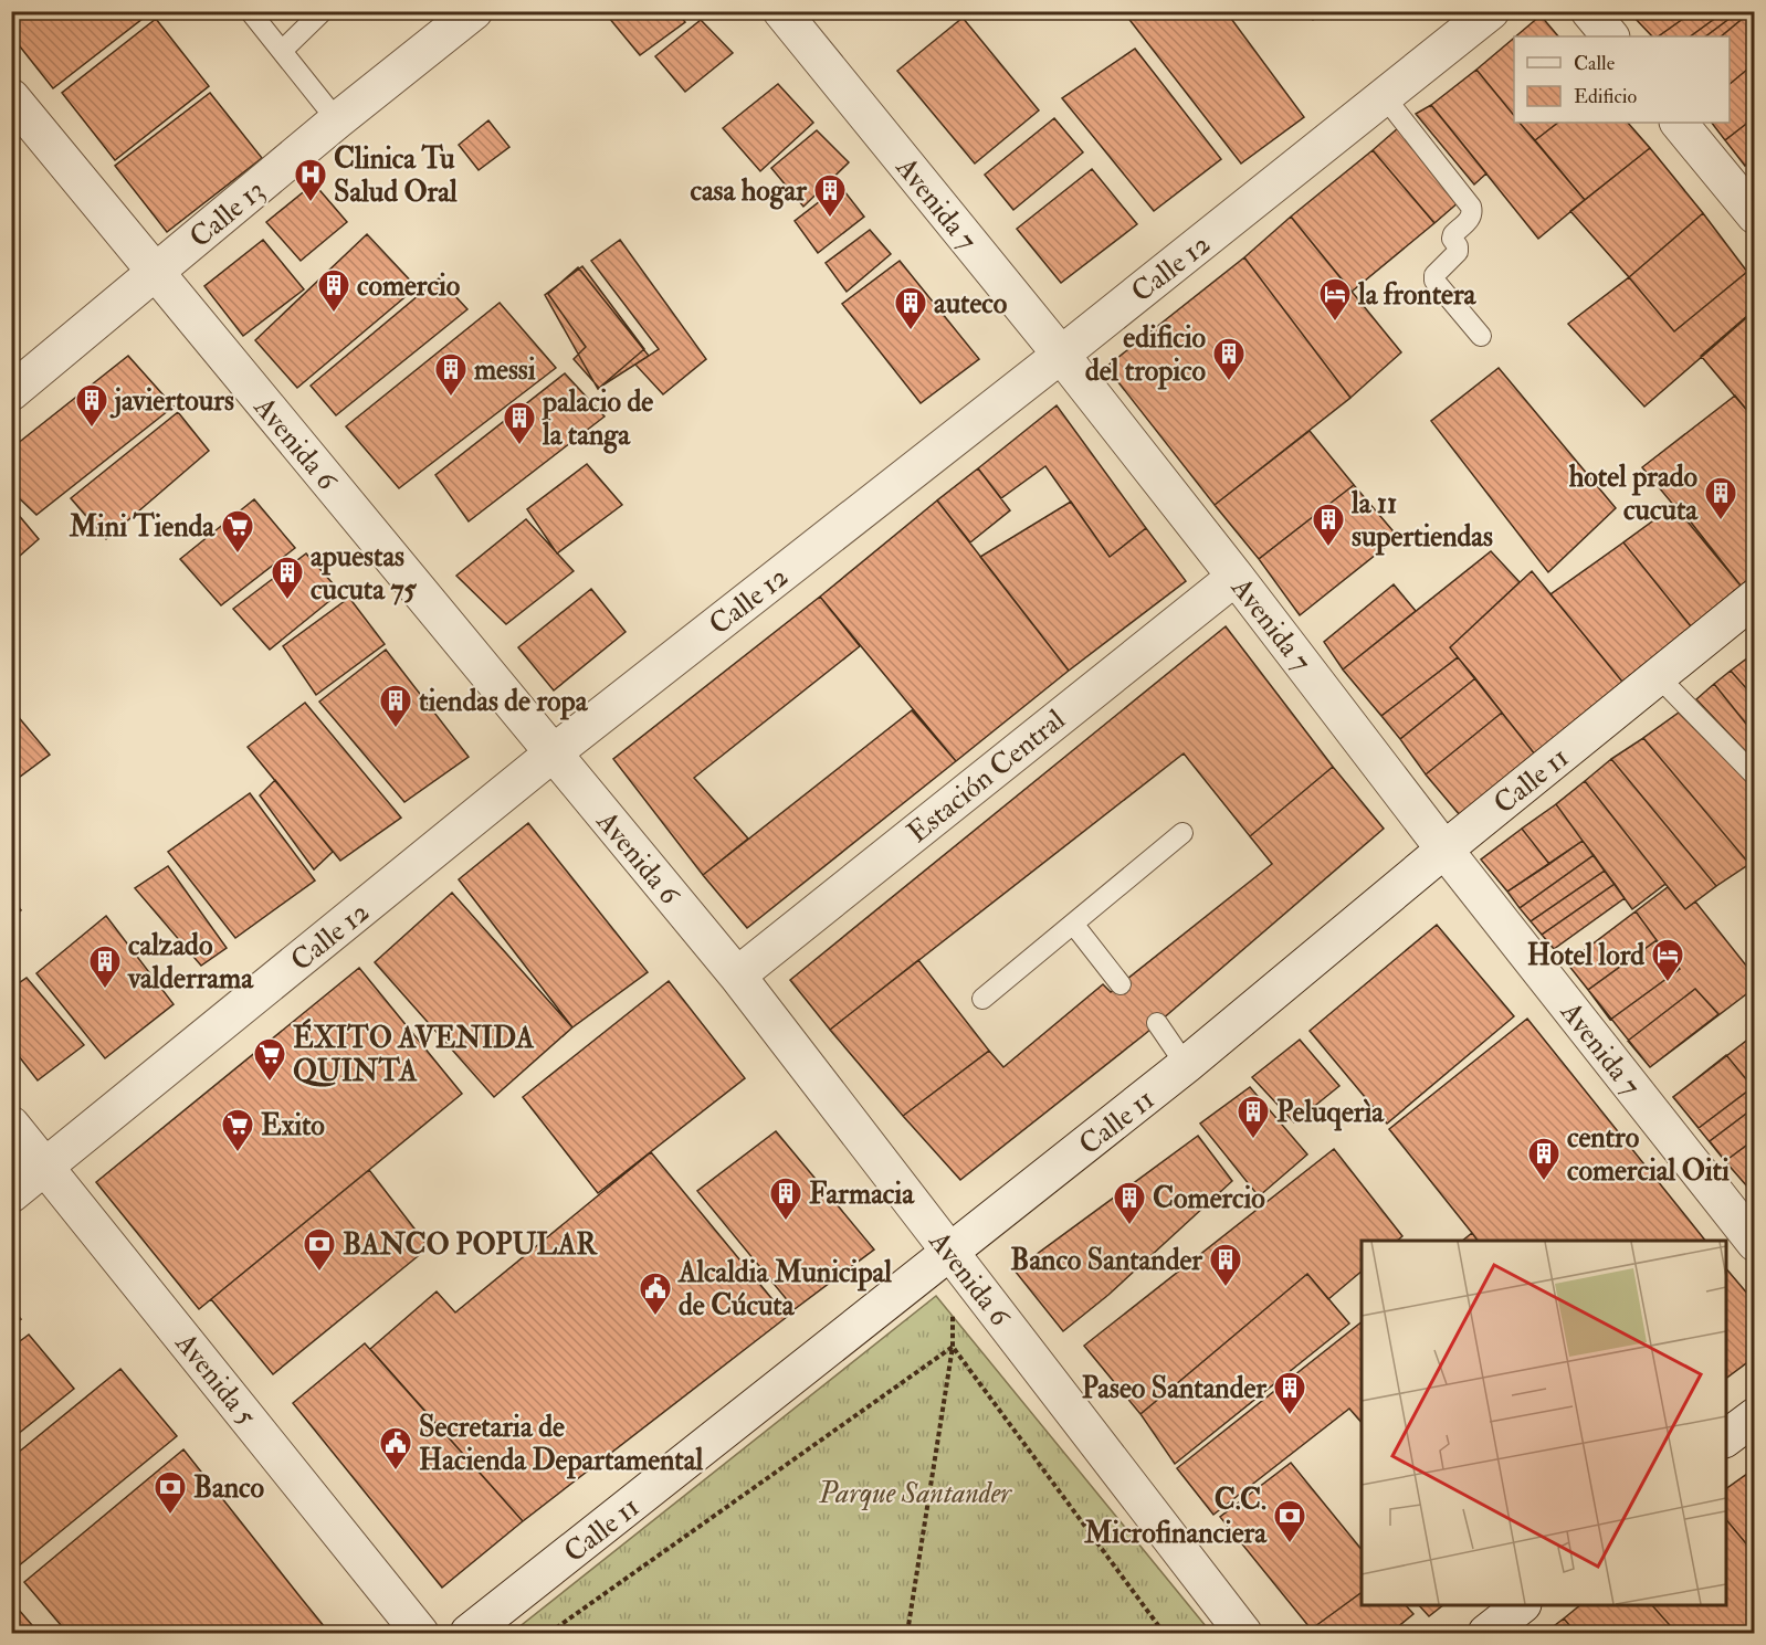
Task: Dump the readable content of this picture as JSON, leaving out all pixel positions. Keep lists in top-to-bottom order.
{
  "streets": {
    "street": [
      "Avenida 7",
      "Calle 13",
      "Calle 12",
      "Avenida 6",
      "Estación Central",
      "Calle 11",
      "Avenida 5"
    ]
  },
  "crossings": [
    ["Avenida 7", "Calle 12"],
    ["Avenida 7", "Estación Central"],
    ["Avenida 7", "Calle 11"],
    ["Calle 13", "Avenida 6"],
    ["Calle 12", "Avenida 6"],
    ["Calle 12", "Avenida 5"],
    ["Avenida 6", "Estación Central"],
    ["Avenida 6", "Calle 11"]
  ],
  "parks": ["Parque Santander"],
  "places": {
    "hospital": ["Clinica Tu Salud Oral"],
    "building": [
      "casa hogar",
      "comercio",
      "auteco",
      "edificio del tropico",
      "messi",
      "javiertours",
      "palacio de la tanga",
      "hotel prado cucuta",
      "la 11 supertiendas",
      "apuestas cucuta 75",
      "tiendas de ropa",
      "calzado valderrama",
      "Peluqerìa",
      "centro comercial Oiti",
      "Farmacia",
      "Comercio",
      "Banco Santander",
      "Paseo Santander"
    ],
    "hotel": ["la frontera", "Hotel lord"],
    "supermarket": ["Mini Tienda", "ÉXITO AVENIDA QUINTA", "Exito"],
    "bank": ["BANCO POPULAR", "Banco", "C.C. Microfinanciera"],
    "public building": ["Alcaldia Municipal de Cúcuta", "Secretaria de Hacienda Departamental"]
  },
  "legend": ["Calle", "Edificio"]
}
